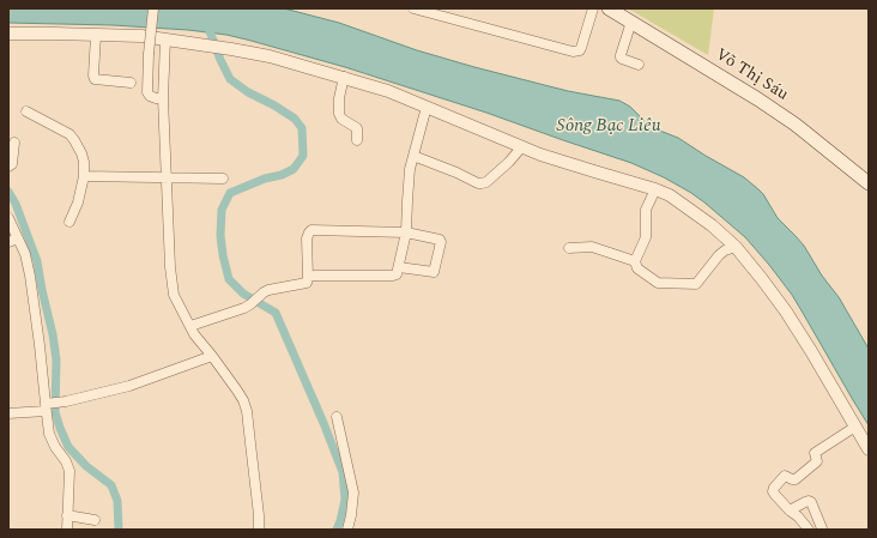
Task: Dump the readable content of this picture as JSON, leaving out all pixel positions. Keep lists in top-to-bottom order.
{
  "streets": {
    "main road": ["Võ Thị Sáu"]
  },
  "water": ["Sông Bạc Liêu"]
}
